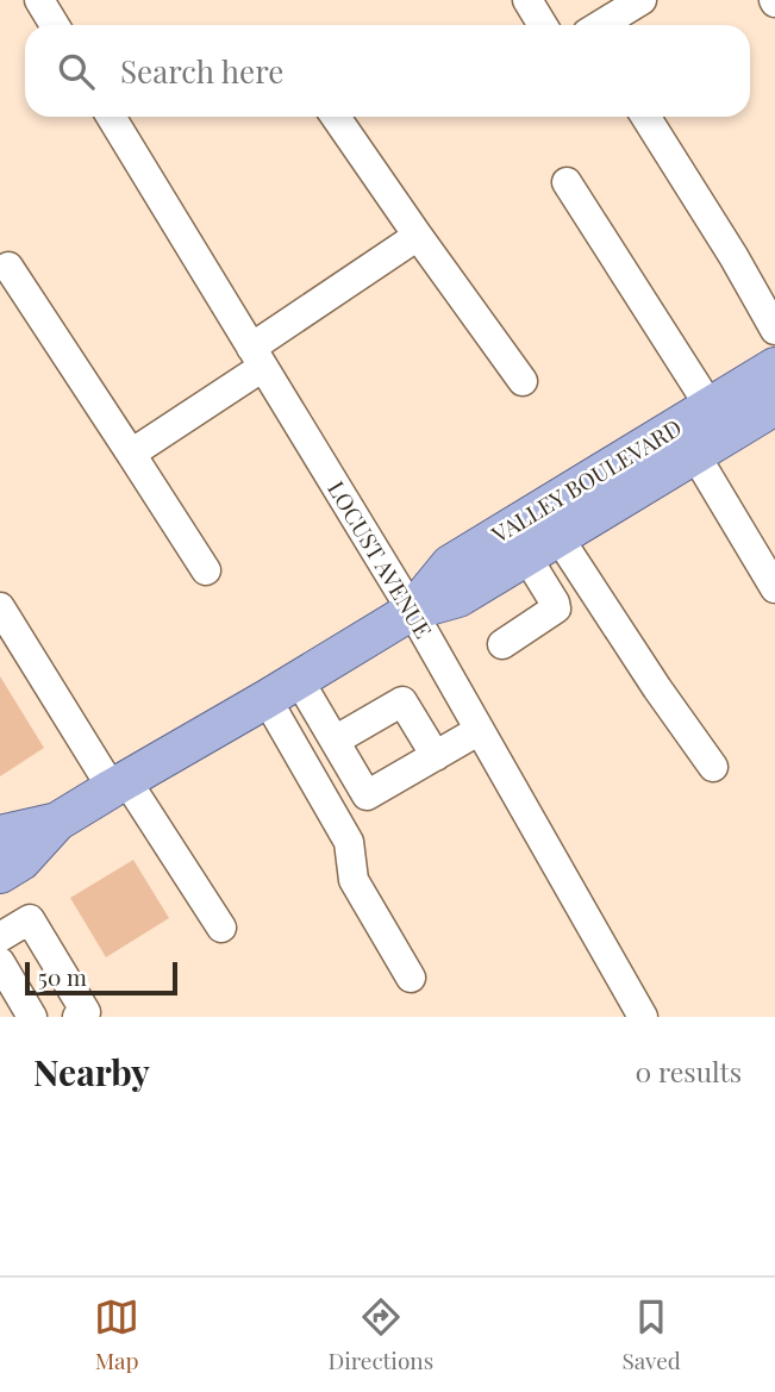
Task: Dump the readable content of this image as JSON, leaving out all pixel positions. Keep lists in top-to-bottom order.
{
  "streets": {
    "main road": ["VALLEY BOULEVARD"],
    "street": ["LOCUST AVENUE"]
  },
  "crossings": [
    ["VALLEY BOULEVARD", "LOCUST AVENUE"]
  ],
  "scale_bar": "50 m",
  "page": {
    "search": "Search here",
    "scale": "50 m",
    "heading": ["Nearby", "0 results"],
    "nav": ["Map", "Directions", "Saved"]
  }
}
